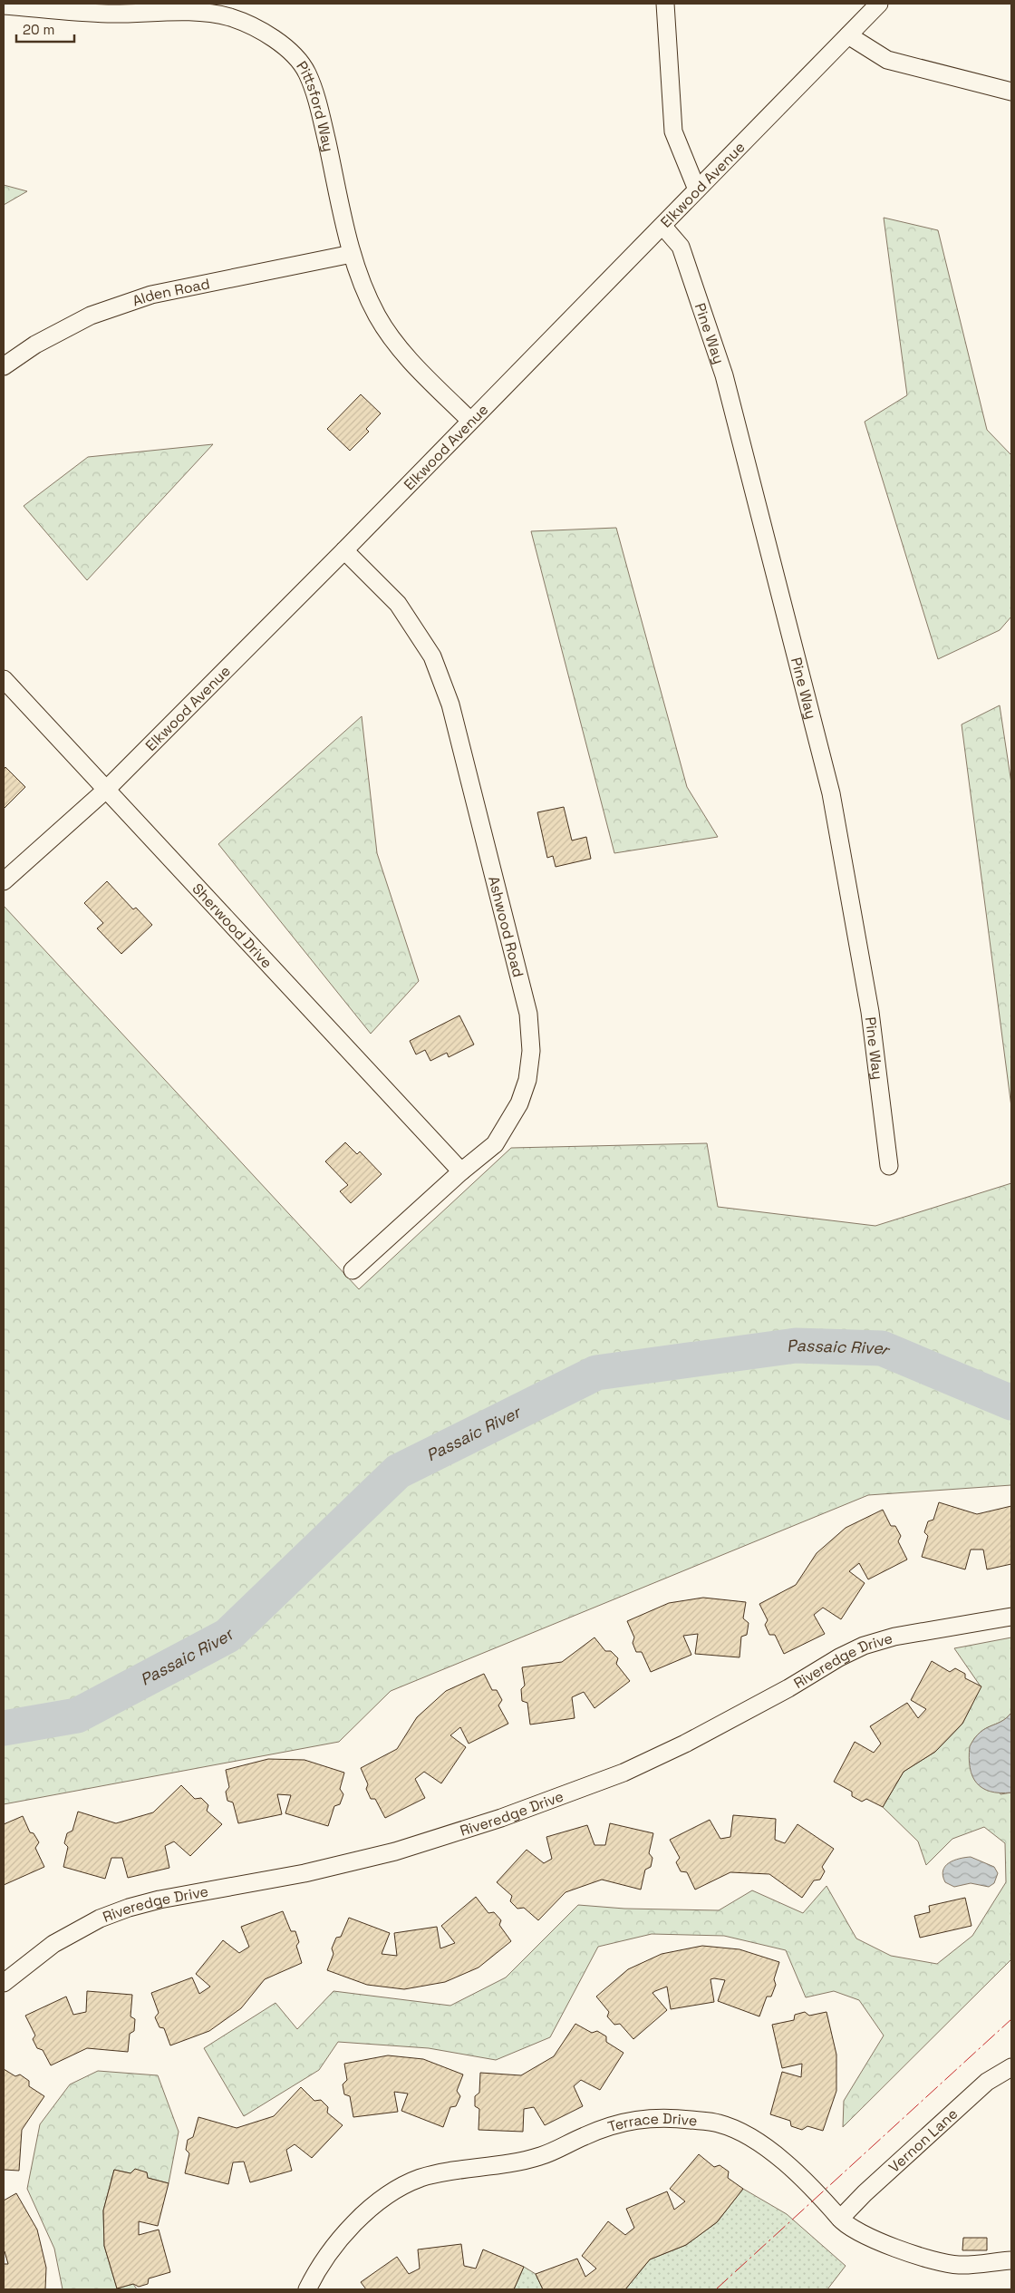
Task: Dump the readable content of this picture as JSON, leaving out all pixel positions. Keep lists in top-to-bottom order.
{
  "streets": {
    "street": [
      "Pittsford Way",
      "Elkwood Avenue",
      "Alden Road",
      "Pine Way",
      "Sherwood Drive",
      "Ashwood Road",
      "Riveredge Drive",
      "Terrace Drive",
      "Vernon Lane"
    ]
  },
  "crossings": [
    ["Pittsford Way", "Elkwood Avenue"],
    ["Pittsford Way", "Alden Road"],
    ["Elkwood Avenue", "Pine Way"],
    ["Elkwood Avenue", "Sherwood Drive"],
    ["Elkwood Avenue", "Ashwood Road"],
    ["Sherwood Drive", "Ashwood Road"],
    ["Terrace Drive", "Vernon Lane"]
  ],
  "water": ["Passaic River"],
  "scale_bar": "20 m"
}
